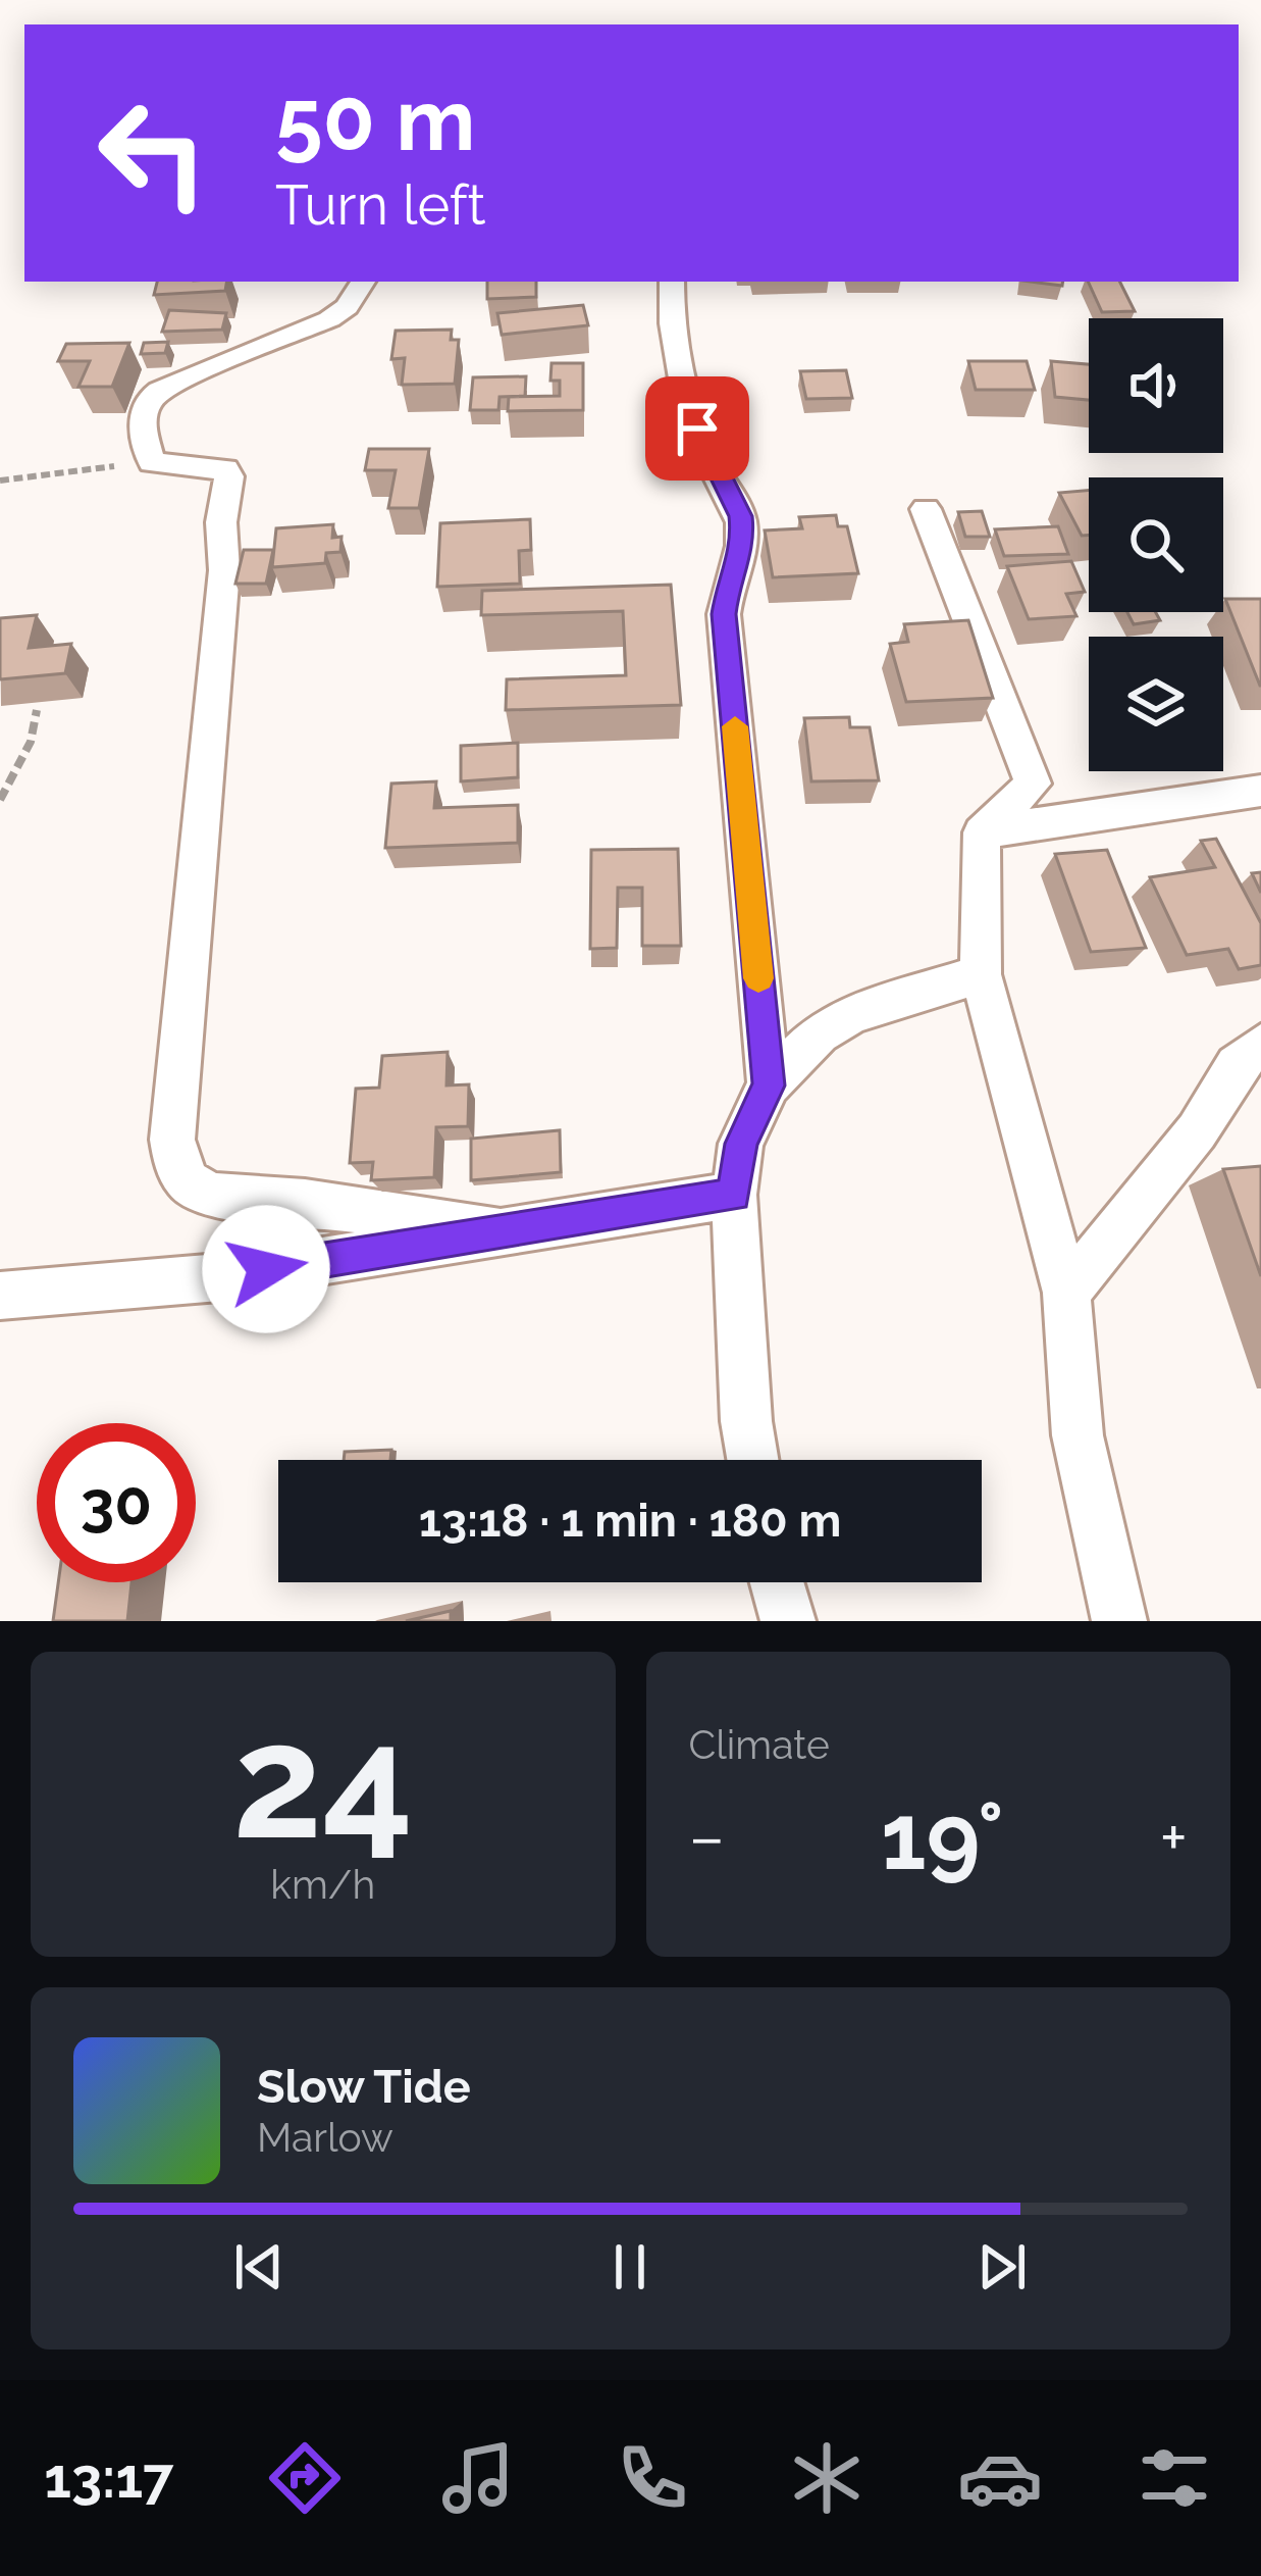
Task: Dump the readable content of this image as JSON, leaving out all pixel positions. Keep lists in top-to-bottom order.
{
  "page": {
    "turn": ["50 m", "Turn left"],
    "limit": "30",
    "trip": "13:18 · 1 min · 180 m",
    "tile": [
      ["24", "km/h"],
      "Climate"
    ],
    "heat": ["−", "19°", "+"],
    "song": ["Slow Tide", "Marlow"],
    "tabs": "13:17"
  }
}
